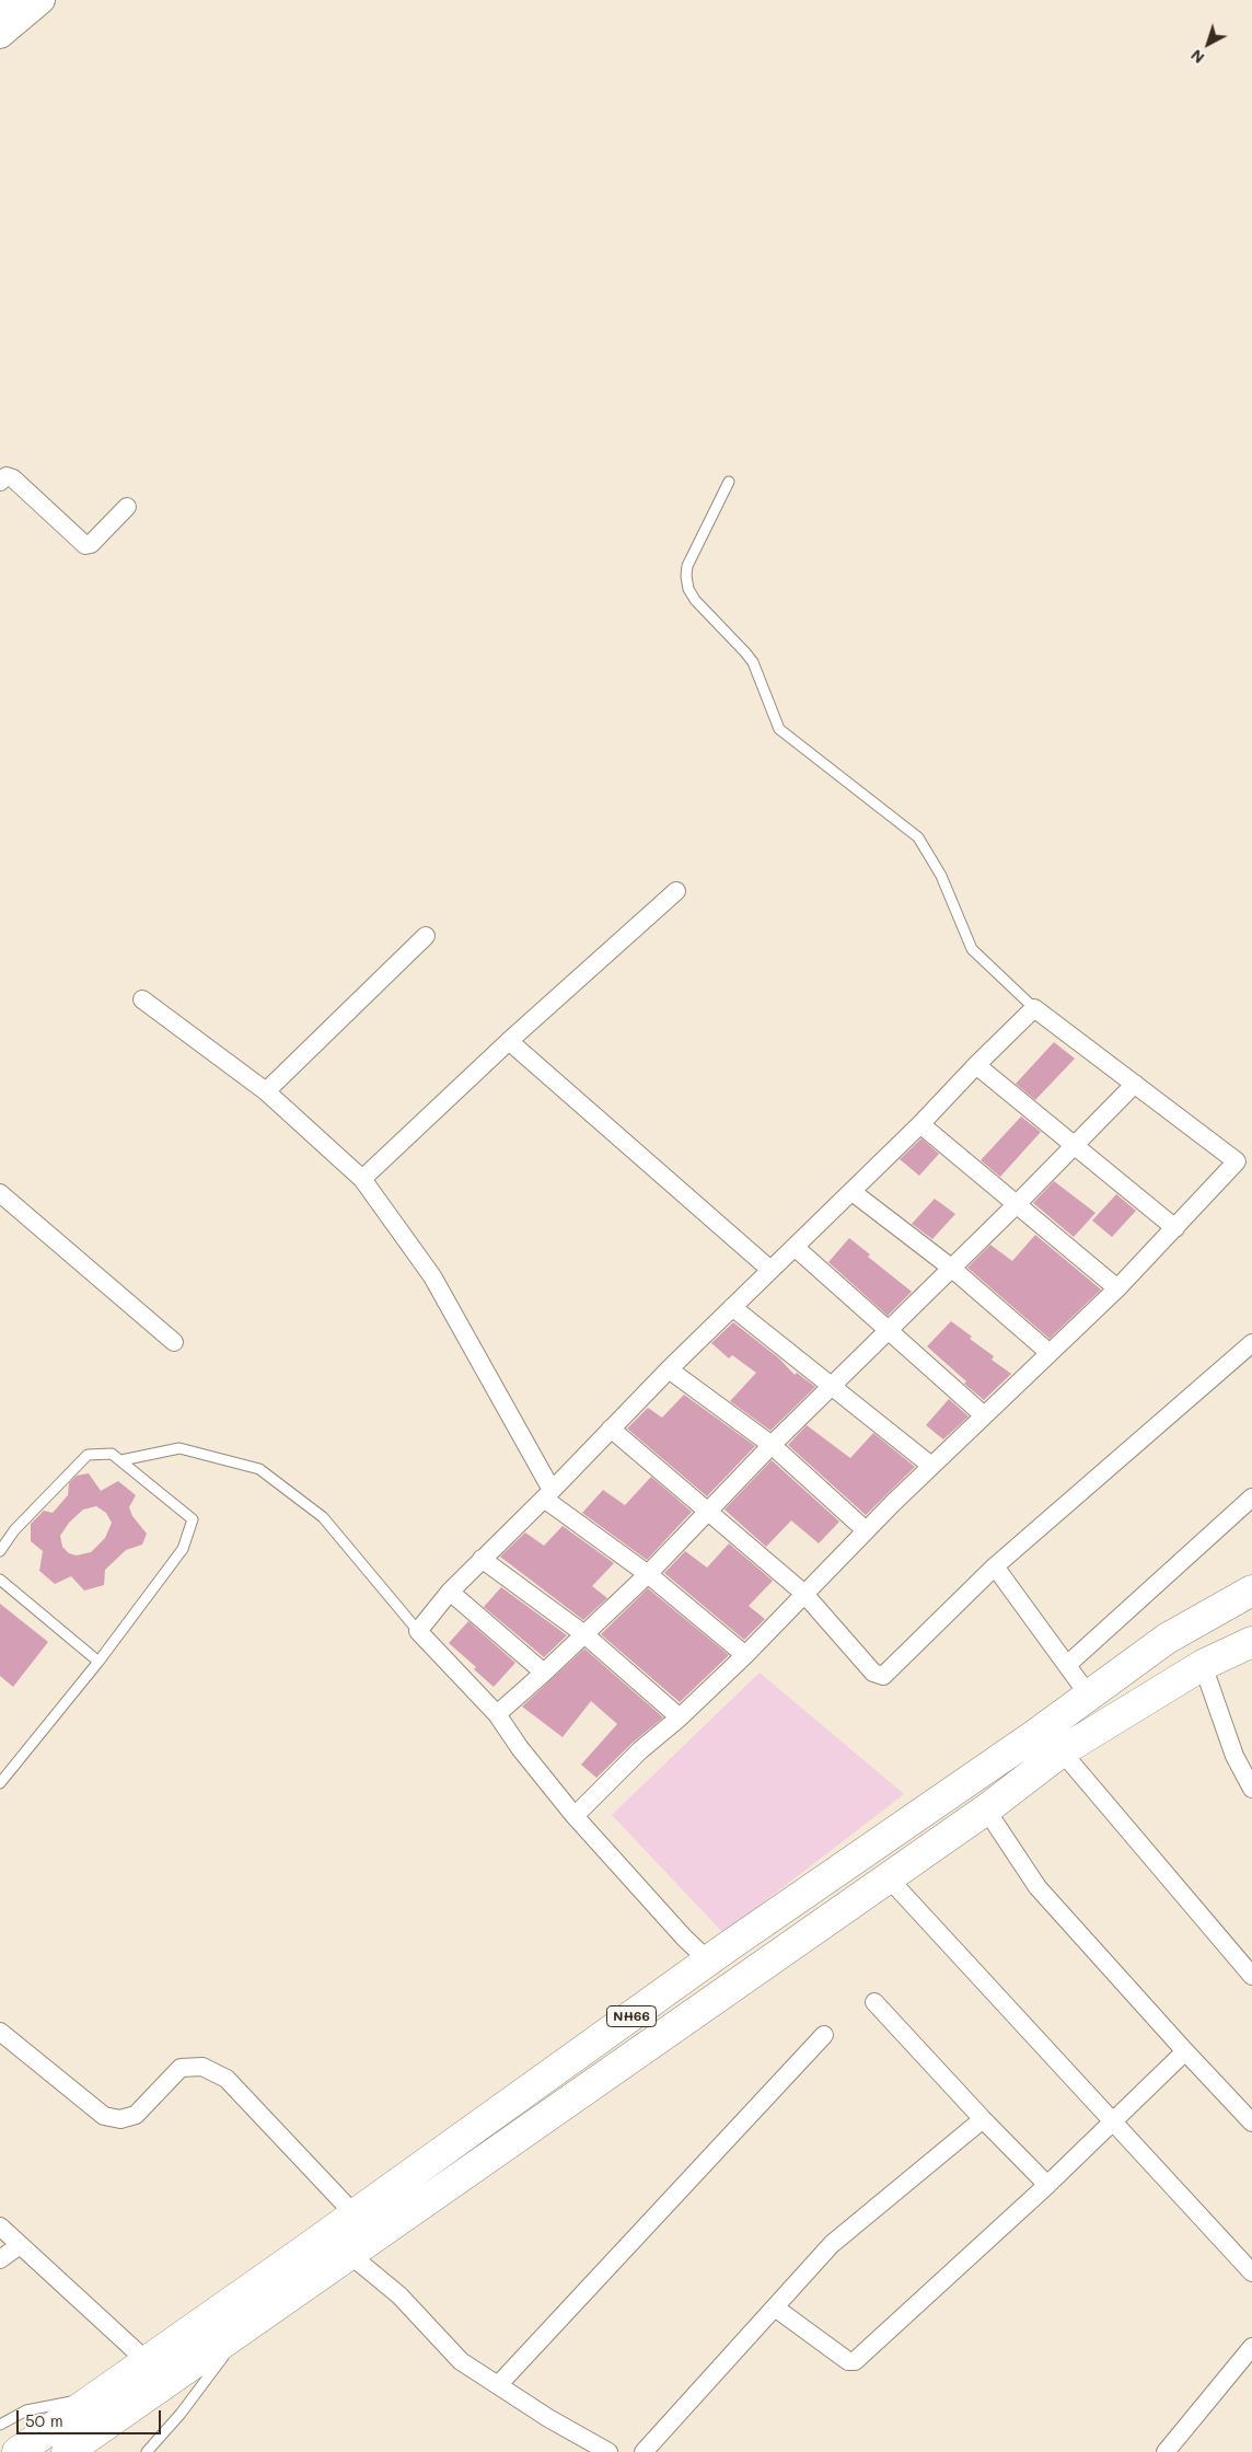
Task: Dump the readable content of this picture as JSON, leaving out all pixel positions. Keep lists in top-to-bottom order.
{
  "streets": {
    "highway": ["NH66"]
  },
  "scale_bar": "50 m",
  "north": "bottom left"
}
